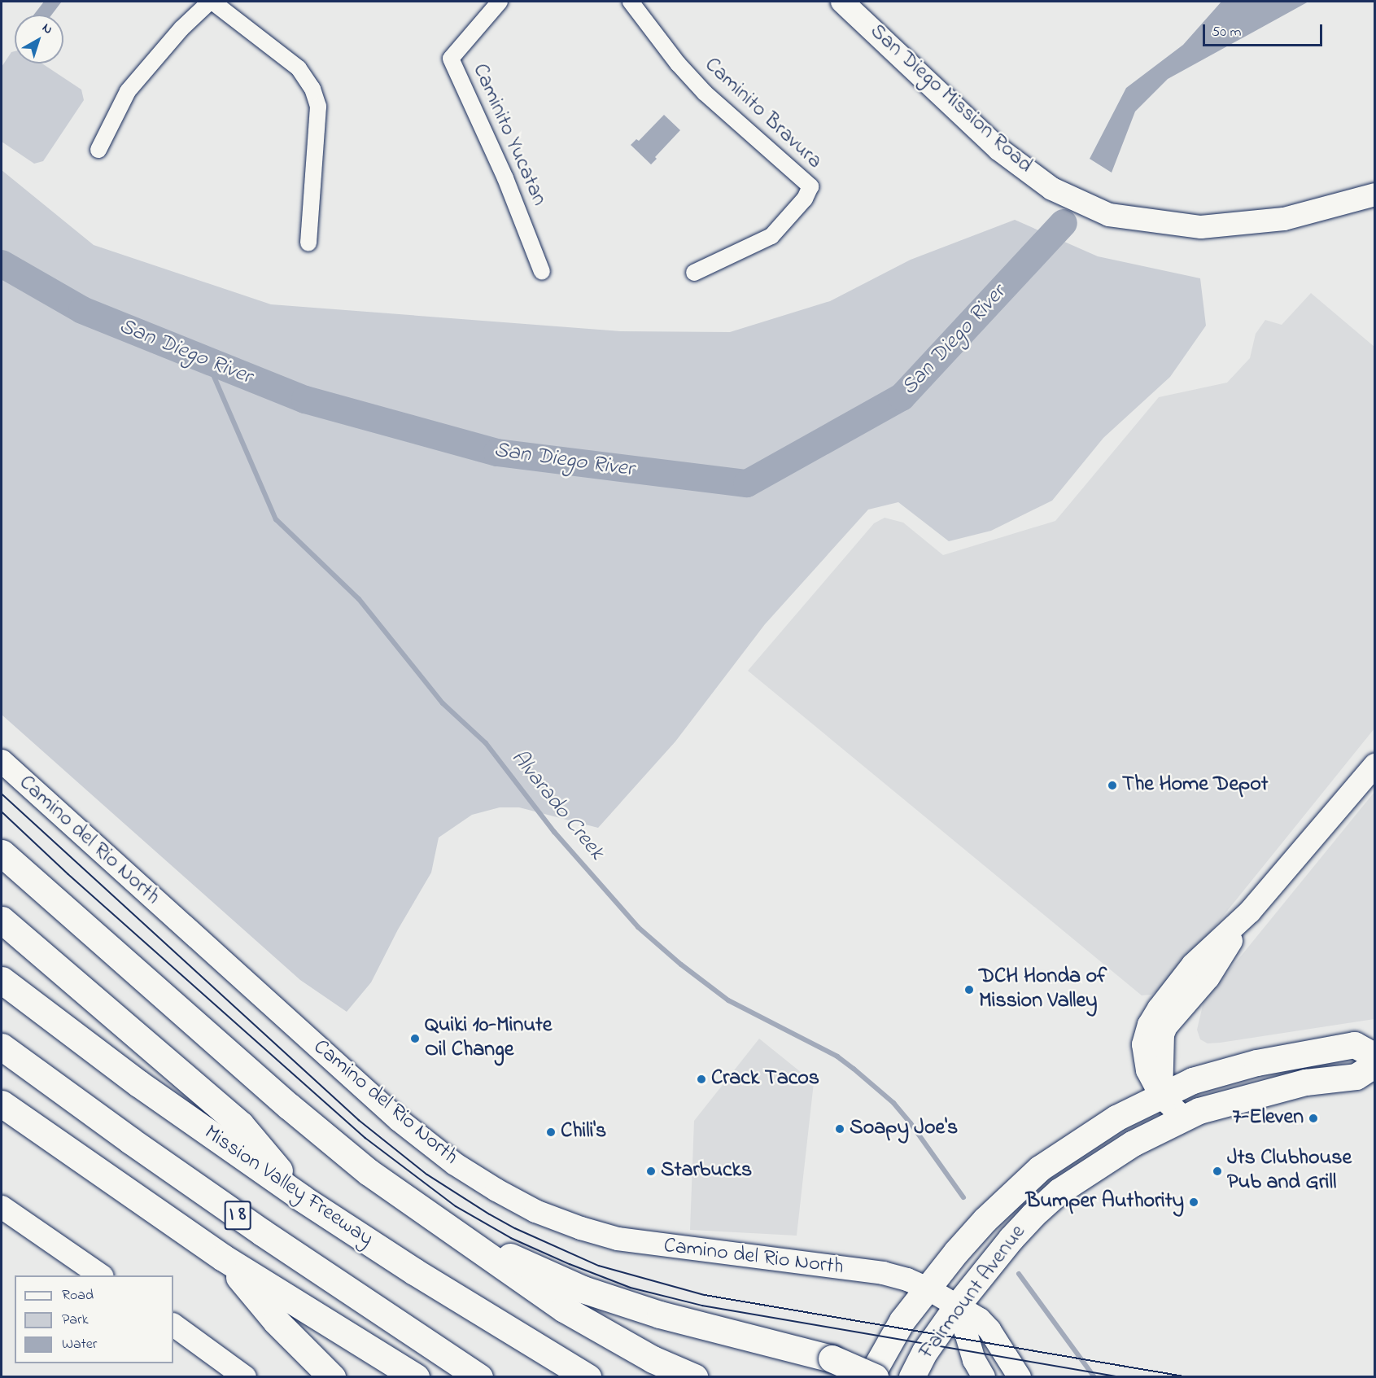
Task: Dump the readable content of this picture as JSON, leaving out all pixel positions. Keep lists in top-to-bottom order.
{
  "streets": {
    "highway": ["Mission Valley Freeway", "I 8"],
    "main road": ["San Diego Mission Road", "Camino del Rio North", "Fairmount Avenue"],
    "street": ["Caminito Bravura", "Caminito Yucatan"]
  },
  "crossings": [
    ["Camino del Rio North", "Fairmount Avenue"]
  ],
  "water": ["San Diego River", "Alvarado Creek"],
  "places": [
    "The Home Depot",
    "DCH Honda of Mission Valley",
    "Quiki 10-Minute Oil Change",
    "Crack Tacos",
    "7-Eleven",
    "Soapy Joe's",
    "Chili's",
    "Starbucks",
    "Jts Clubhouse Pub and Grill",
    "Bumper Authority"
  ],
  "legend": ["Road", "Park", "Water"],
  "scale_bar": "50 m",
  "north": "top right"
}
